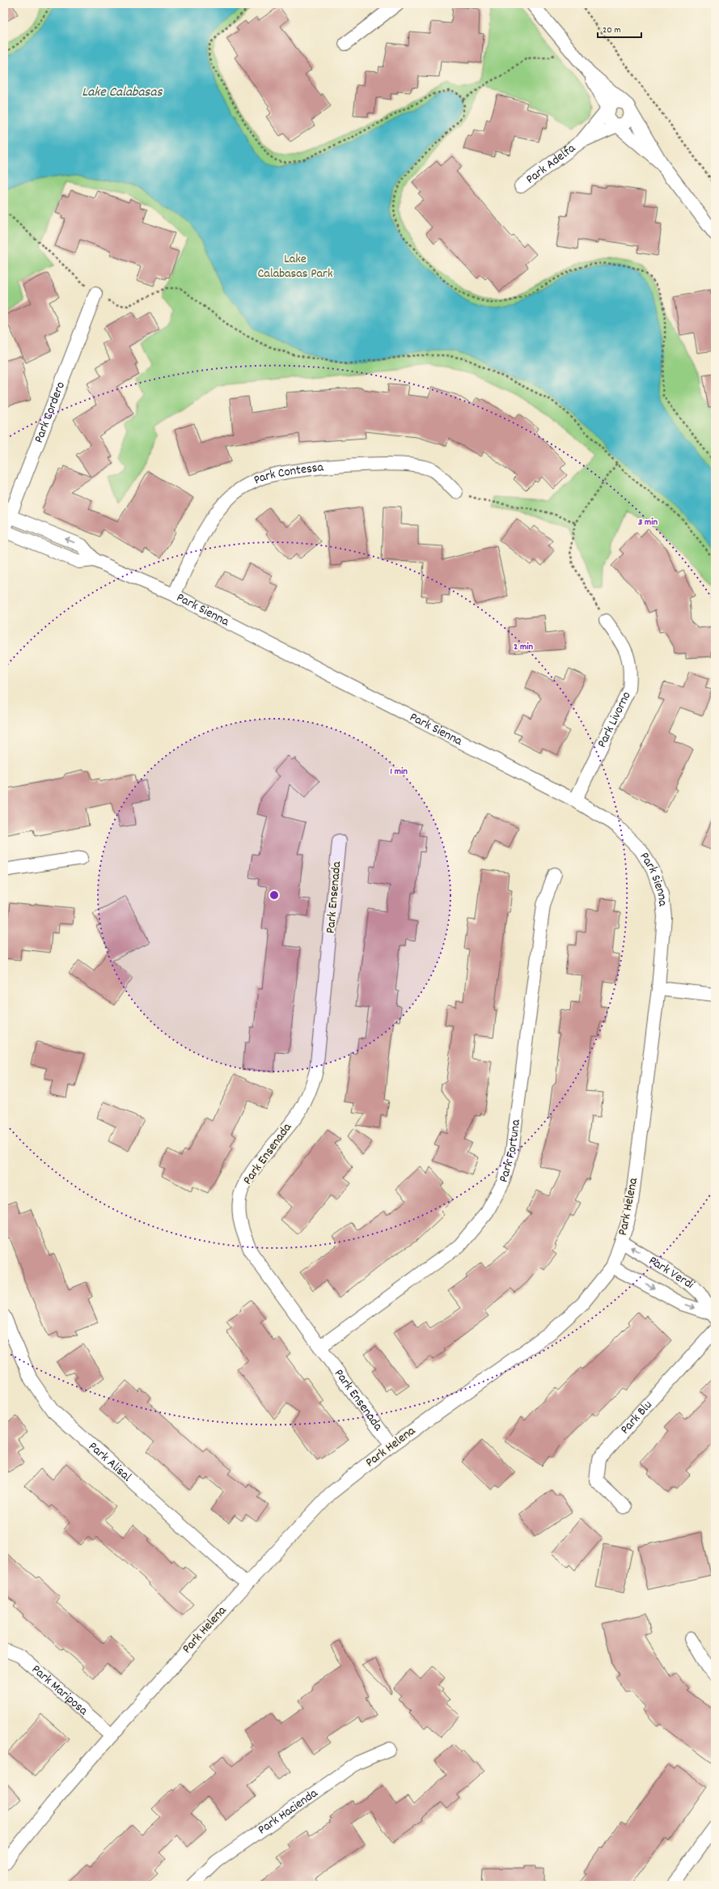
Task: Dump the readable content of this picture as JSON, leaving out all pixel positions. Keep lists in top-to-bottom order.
{
  "streets": {
    "street": [
      "Park Adelfa",
      "Park Cordero",
      "Park Contessa",
      "Park Sienna",
      "Park Livorno",
      "Park Ensenada",
      "Park Fortuna",
      "Park Helena",
      "Park Verdi",
      "Park Blu",
      "Park Alisal",
      "Park Mariposa",
      "Park Hacienda"
    ]
  },
  "crossings": [
    ["Park Cordero", "Park Sienna"],
    ["Park Contessa", "Park Sienna"],
    ["Park Sienna", "Park Livorno"],
    ["Park Sienna", "Park Helena"],
    ["Park Ensenada", "Park Fortuna"],
    ["Park Ensenada", "Park Helena"],
    ["Park Helena", "Park Verdi"],
    ["Park Helena", "Park Alisal"],
    ["Park Helena", "Park Mariposa"]
  ],
  "water": ["Lake Calabasas"],
  "parks": ["Lake Calabasas Park"],
  "scale_bar": "20 m",
  "rings": ["3 min", "2 min", "1 min"]
}
